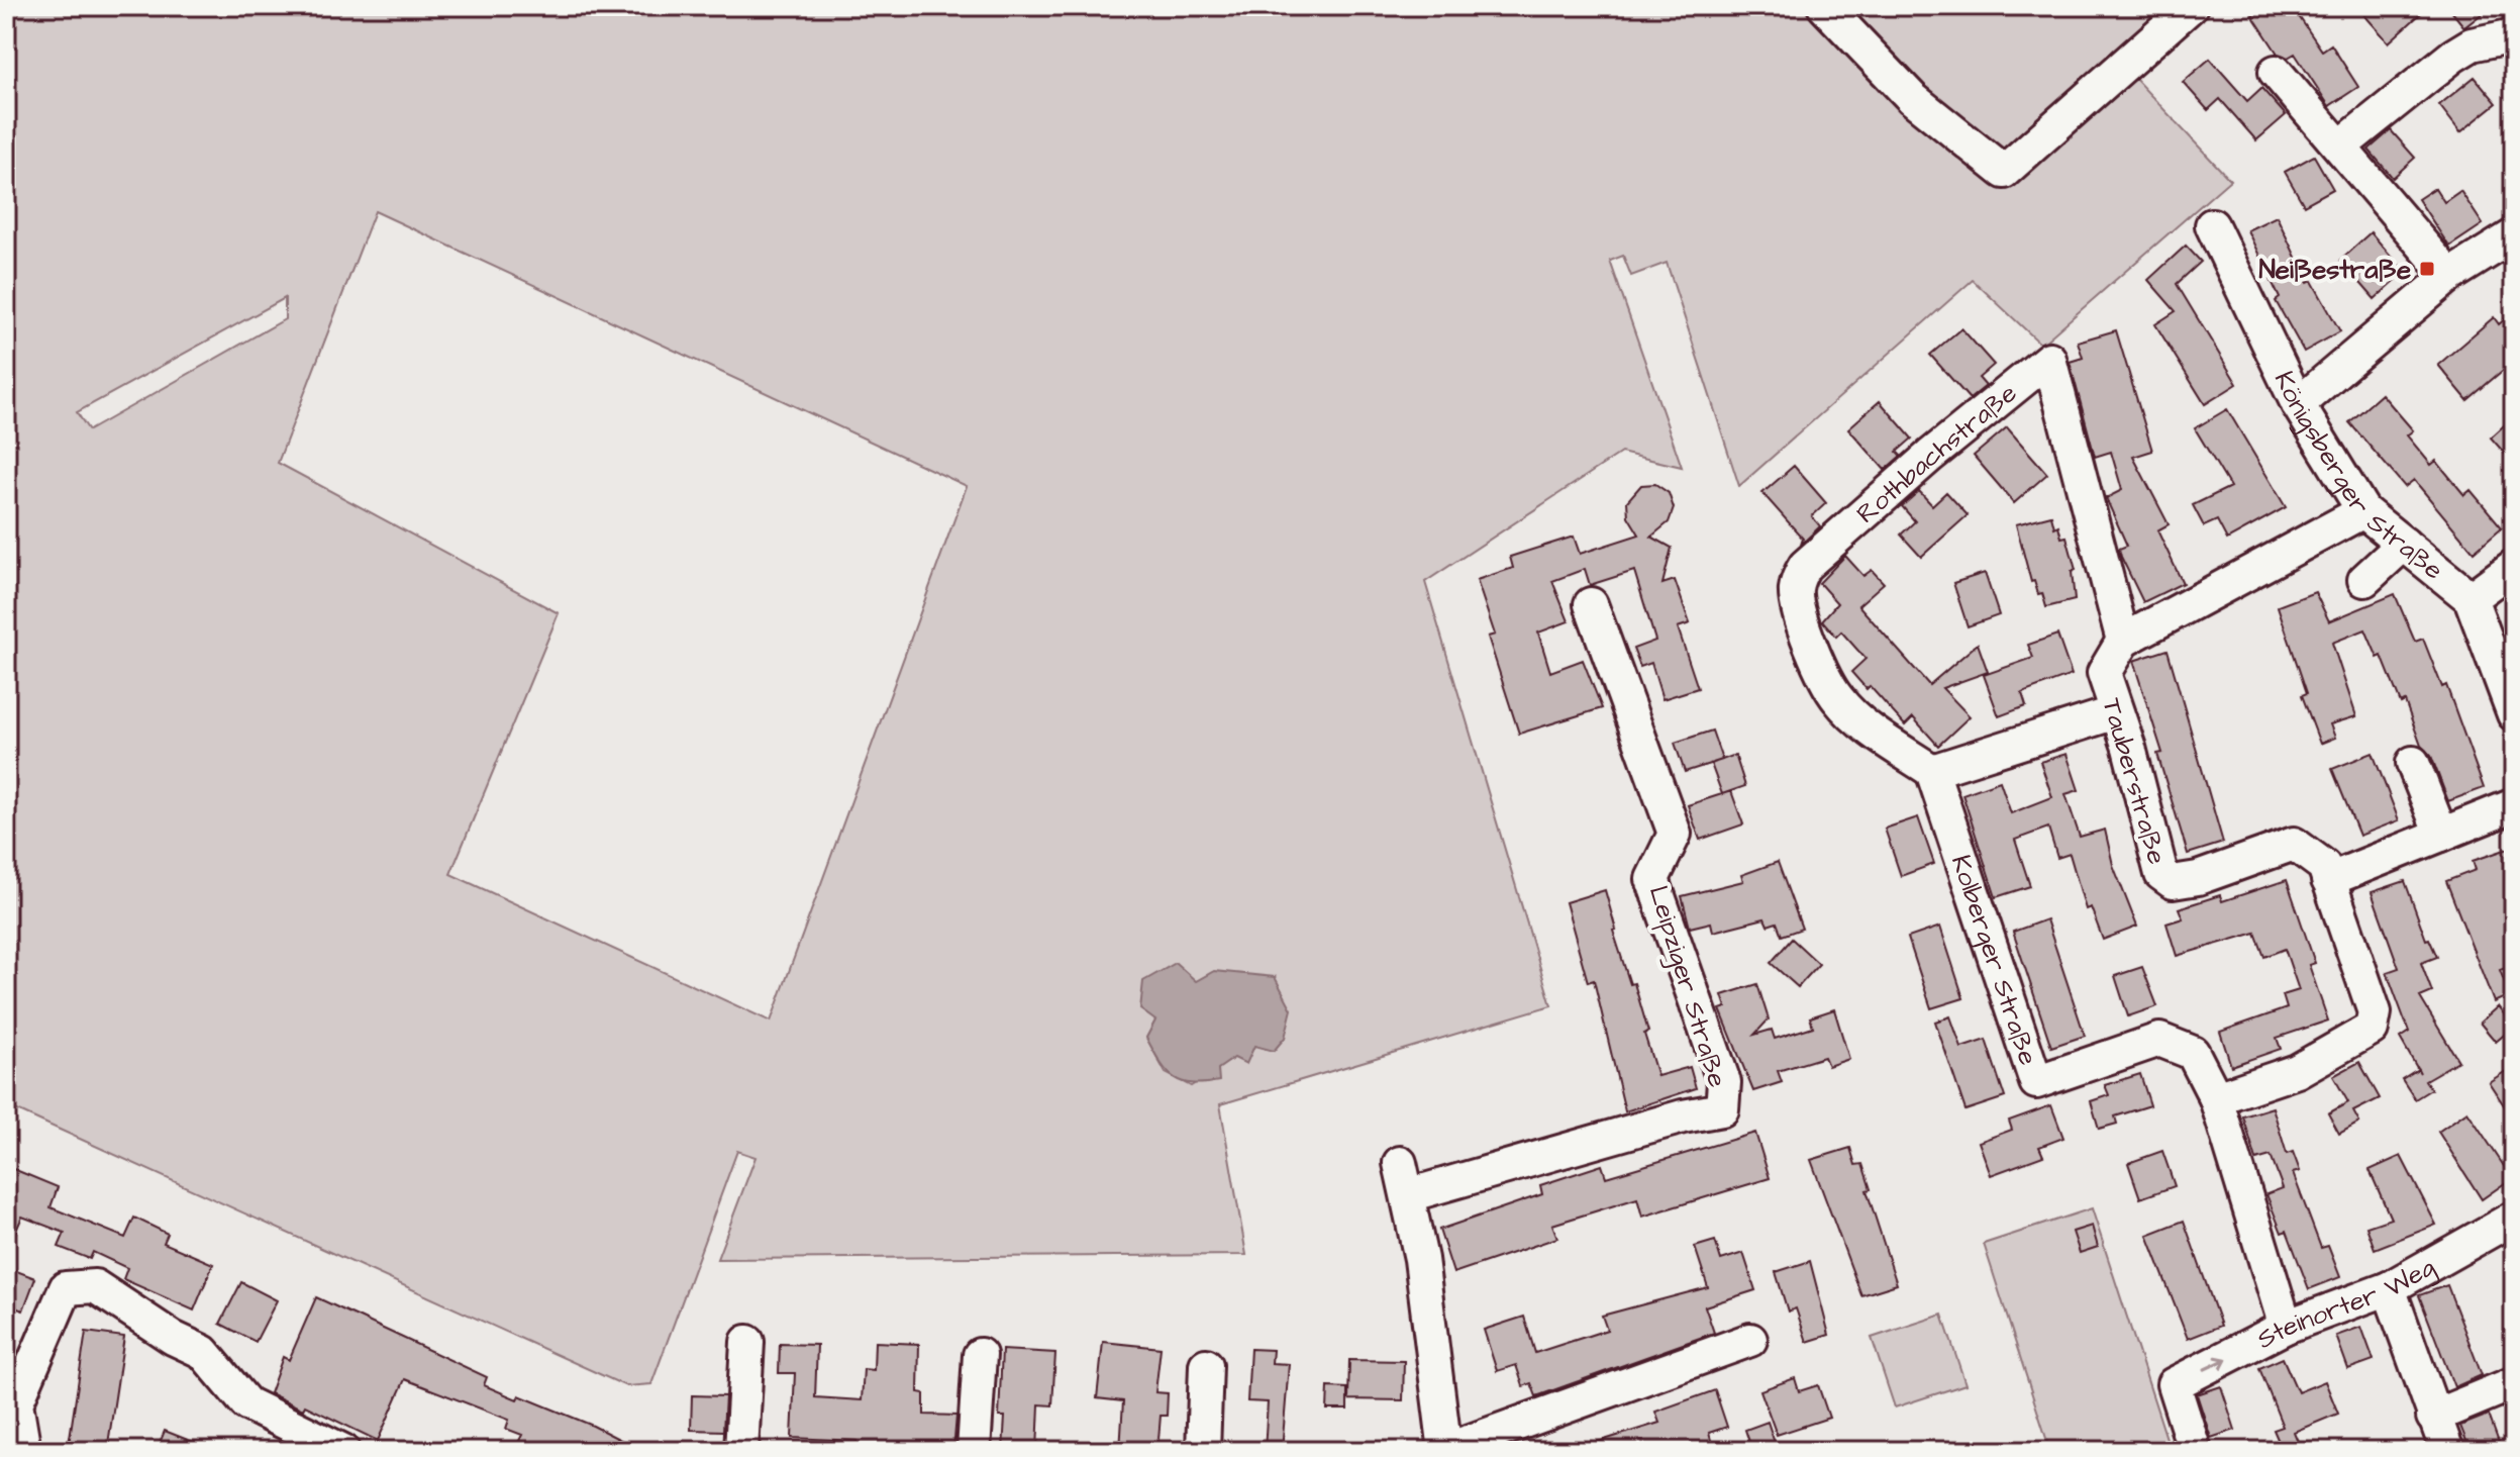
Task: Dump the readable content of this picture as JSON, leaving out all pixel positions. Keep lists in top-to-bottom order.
{
  "streets": {
    "street": [
      "Rothbachstraße",
      "Königsberger Straße",
      "Tauberstraße",
      "Kolberger Straße",
      "Leipziger Straße",
      "Steinorter Weg"
    ]
  },
  "crossings": [
    ["Rothbachstraße", "Tauberstraße"],
    ["Rothbachstraße", "Kolberger Straße"],
    ["Tauberstraße", "Kolberger Straße"],
    ["Kolberger Straße", "Steinorter Weg"]
  ],
  "places": {
    "transit": ["Neißestraße"]
  }
}
